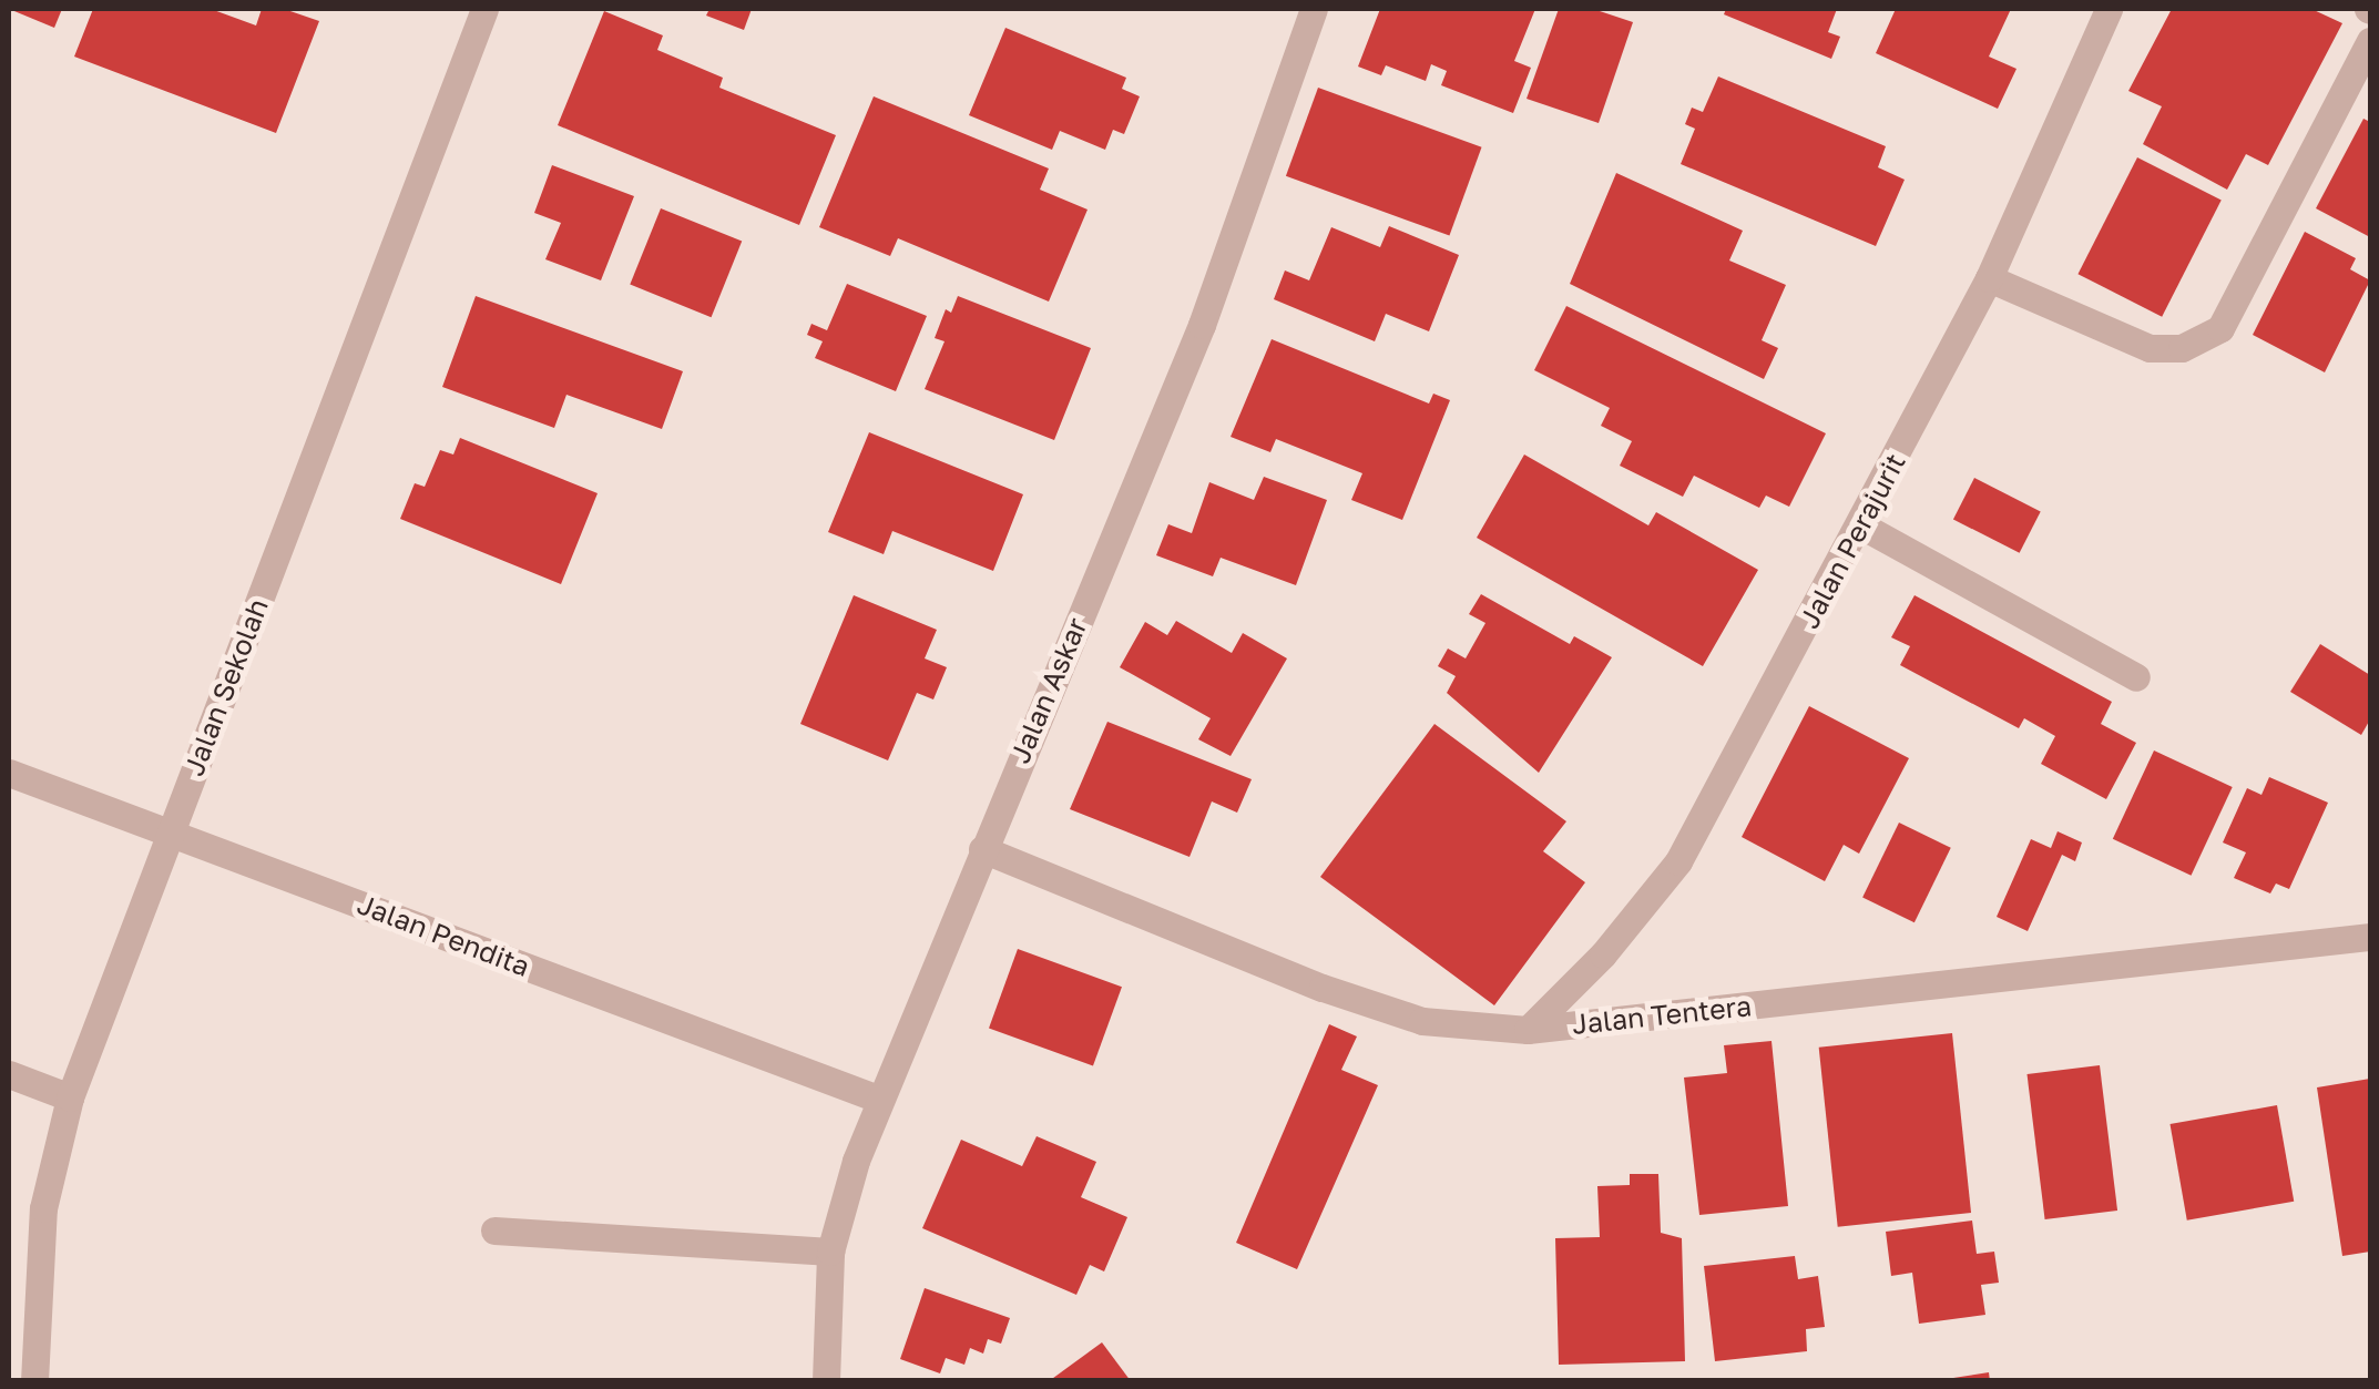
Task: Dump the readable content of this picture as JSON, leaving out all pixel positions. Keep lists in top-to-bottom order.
{
  "streets": {
    "street": [
      "Jalan Perajurit",
      "Jalan Sekolah",
      "Jalan Askar",
      "Jalan Pendita",
      "Jalan Tentera"
    ]
  },
  "crossings": [
    ["Jalan Perajurit", "Jalan Tentera"],
    ["Jalan Sekolah", "Jalan Pendita"],
    ["Jalan Askar", "Jalan Pendita"],
    ["Jalan Askar", "Jalan Tentera"]
  ]
}
